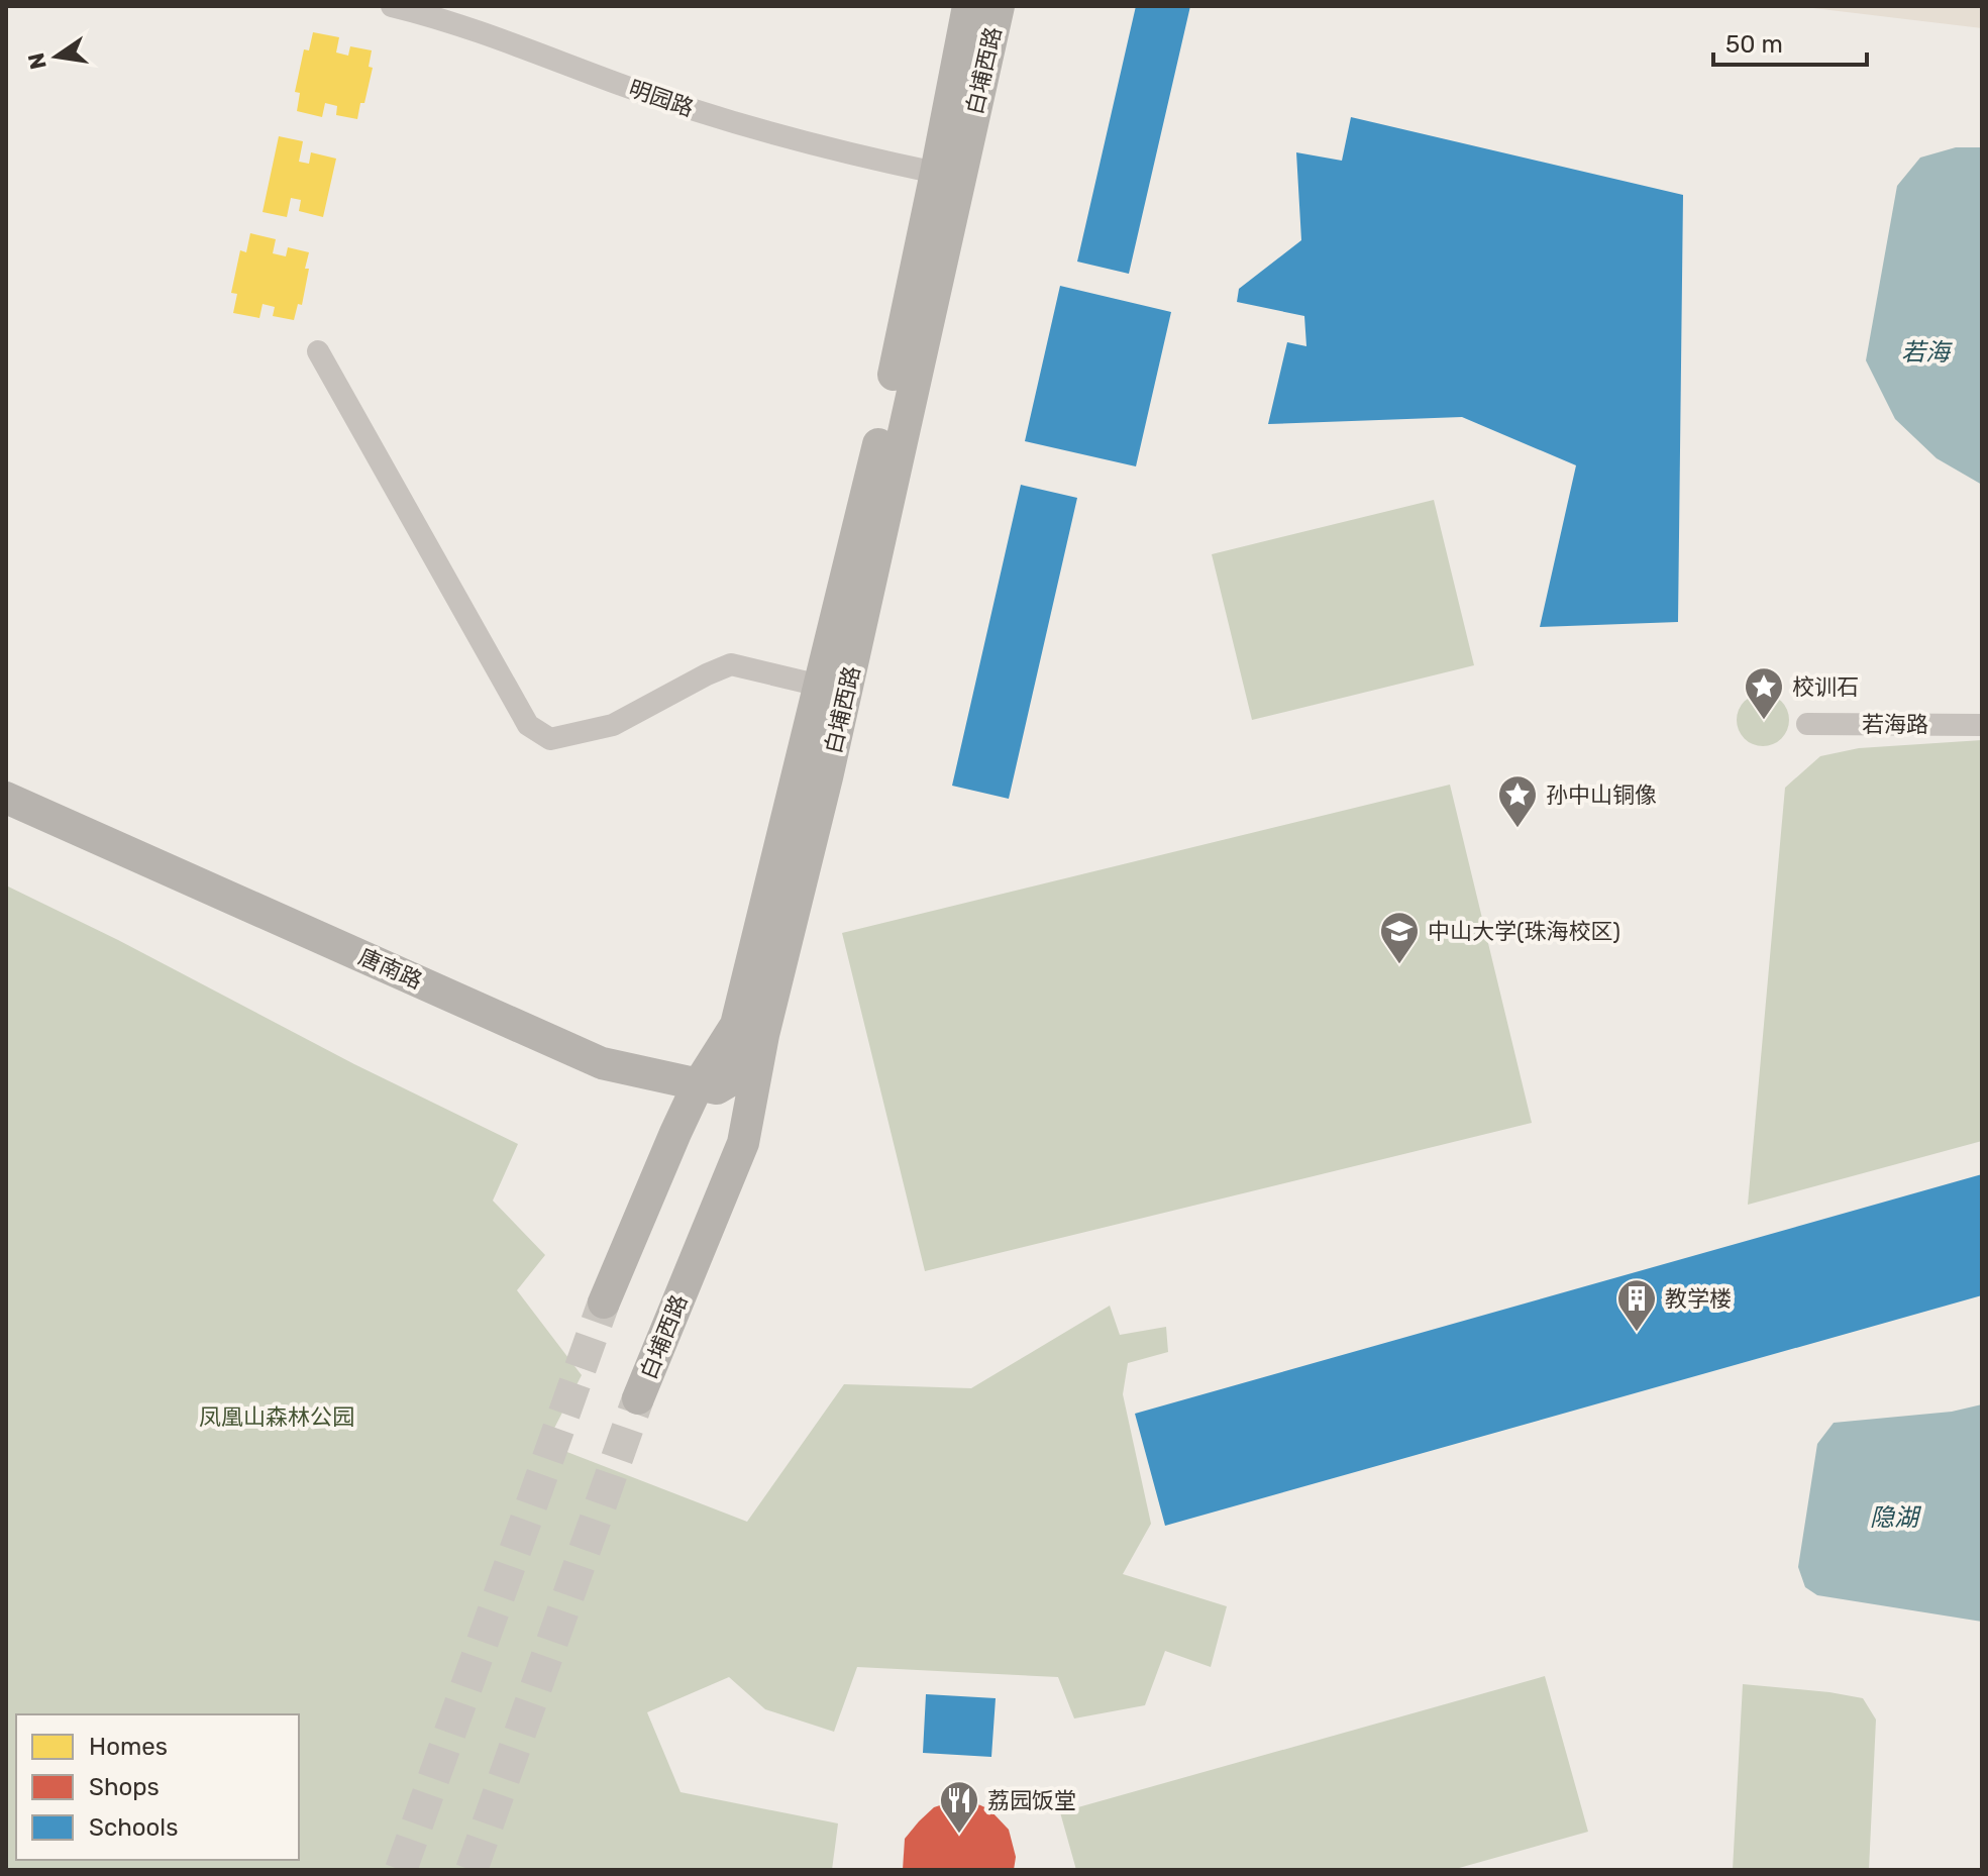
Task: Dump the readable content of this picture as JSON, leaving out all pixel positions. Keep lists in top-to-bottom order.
{
  "streets": {
    "main road": ["白埔西路", "唐南路"],
    "street": ["明园路", "若海路"]
  },
  "crossings": [
    ["白埔西路", "明园路"],
    ["白埔西路", "唐南路"]
  ],
  "water": ["若海", "隐湖"],
  "parks": ["凤凰山森林公园"],
  "places": {
    "place": ["校训石", "孙中山铜像"],
    "school or university": ["中山大学(珠海校区)"],
    "building": ["教学楼"],
    "restaurant": ["荔园饭堂"]
  },
  "legend": ["Homes", "Shops", "Schools"],
  "scale_bar": "50 m",
  "north": "left"
}
